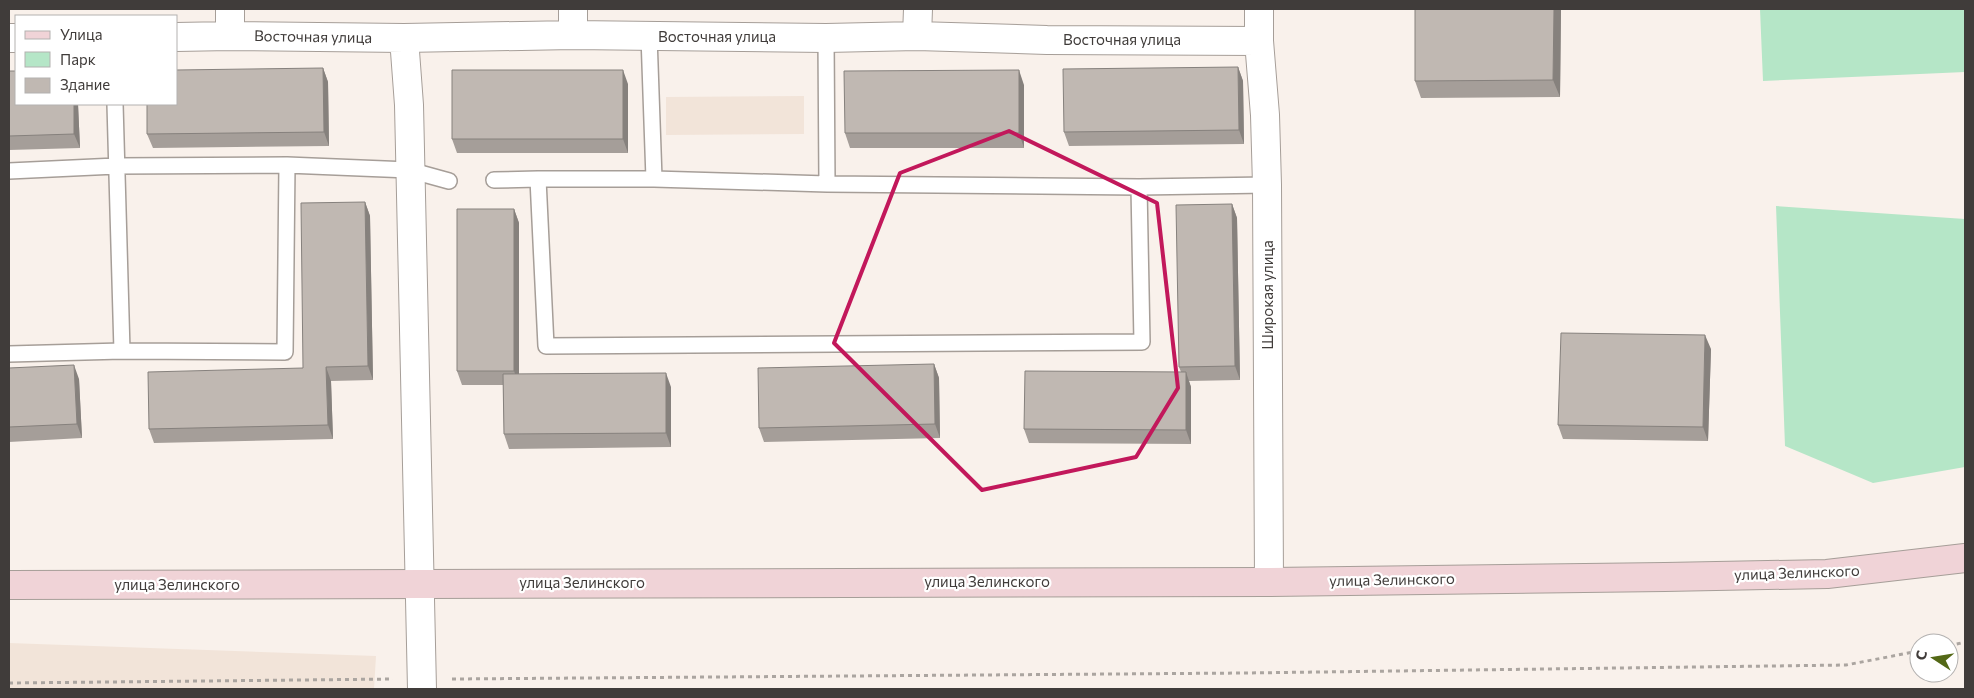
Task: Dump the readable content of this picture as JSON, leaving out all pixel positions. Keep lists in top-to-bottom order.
{
  "streets": {
    "main road": ["улица Зелинского"],
    "street": ["Восточная улица", "Широкая улица"]
  },
  "crossings": [
    ["Восточная улица", "Широкая улица"],
    ["Широкая улица", "улица Зелинского"]
  ],
  "legend": ["Улица", "Парк", "Здание"],
  "north": "left"
}
